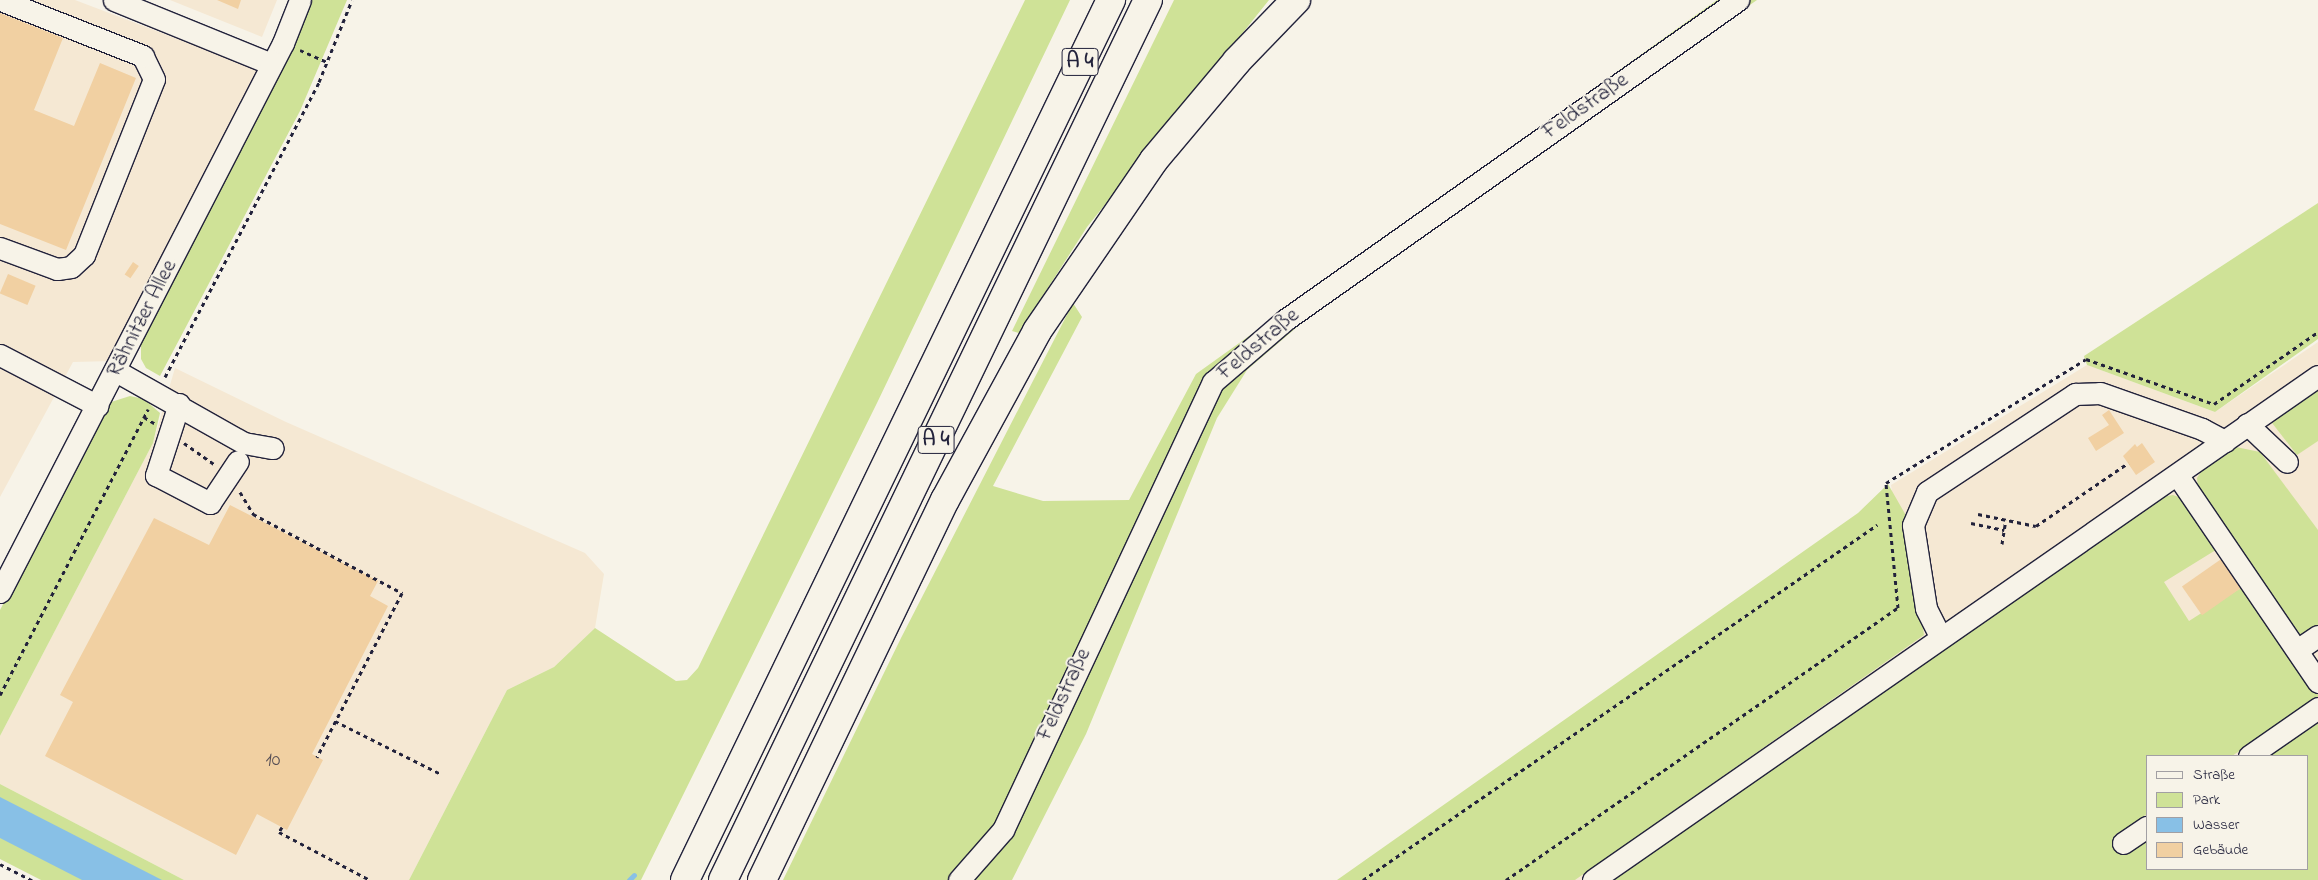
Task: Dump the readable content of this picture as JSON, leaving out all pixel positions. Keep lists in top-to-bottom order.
{
  "streets": {
    "highway": ["A 4"],
    "street": ["Feldstraße", "Rähnitzer Allee"]
  },
  "house_numbers": ["10"],
  "legend": [
    "Straße",
    "Park",
    "Wasser",
    "Gebäude"
  ]
}
